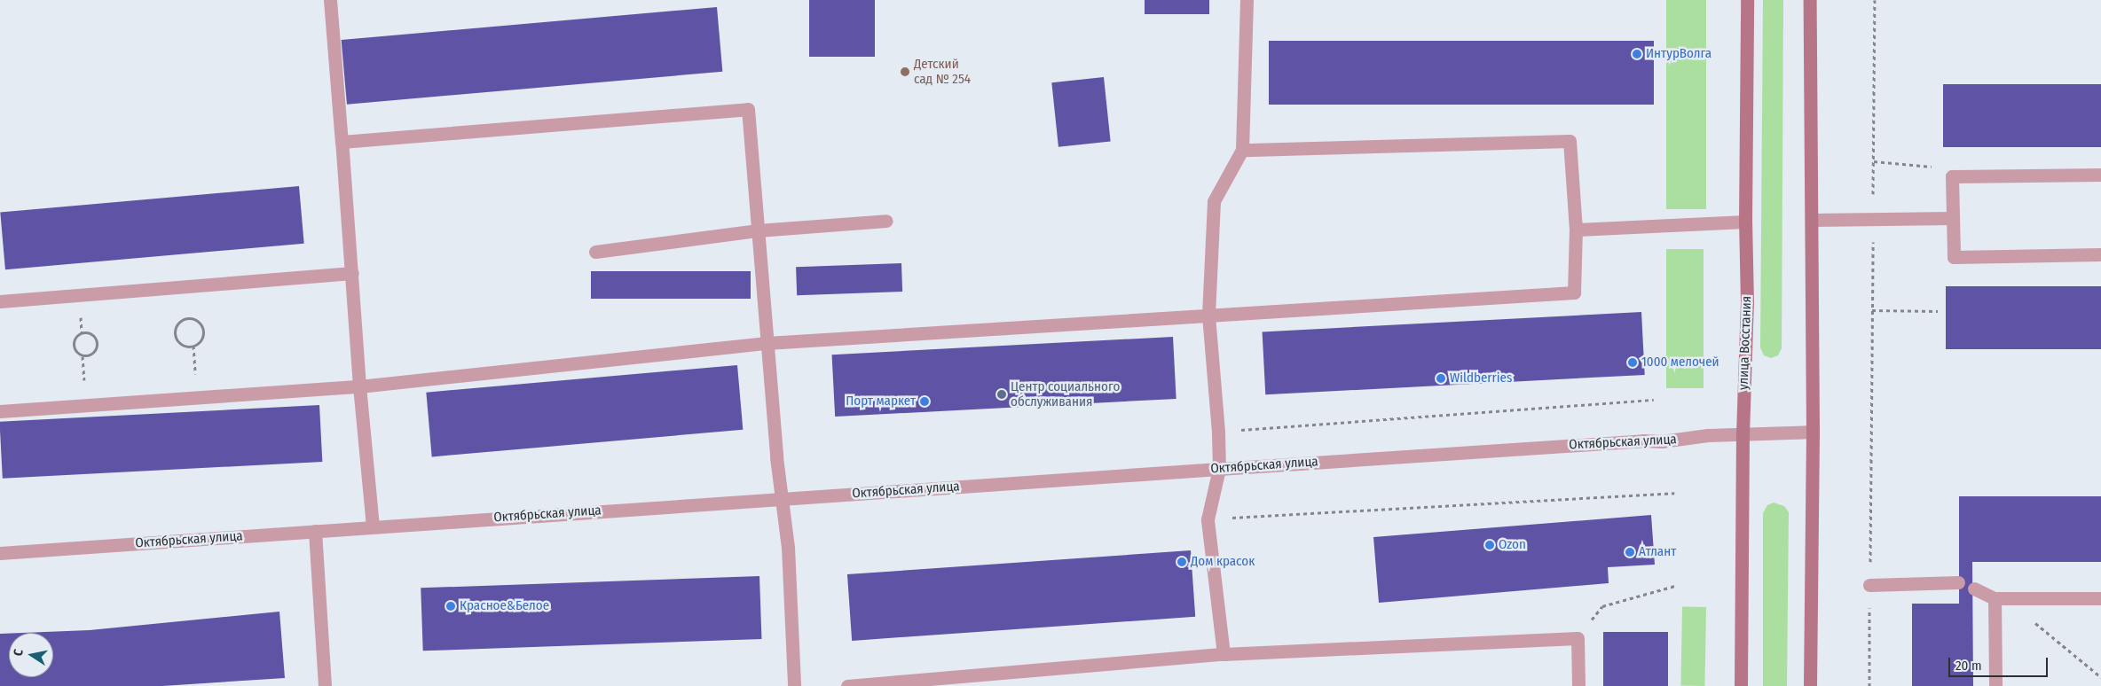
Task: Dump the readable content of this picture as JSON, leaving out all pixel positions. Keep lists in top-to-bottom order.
{
  "streets": {
    "main road": ["улица Восстания"],
    "street": ["Октябрьская улица"]
  },
  "crossings": [
    ["улица Восстания", "Октябрьская улица"]
  ],
  "places": [
    "ИнтурВолга",
    "Детский сад № 254",
    "1000 мелочей",
    "Wildberries",
    "Центр социального обслуживания",
    "Порт маркет",
    "Ozon",
    "Атлант",
    "Дом красок",
    "Красное&Белое"
  ],
  "scale_bar": "20 m",
  "north": "left"
}
